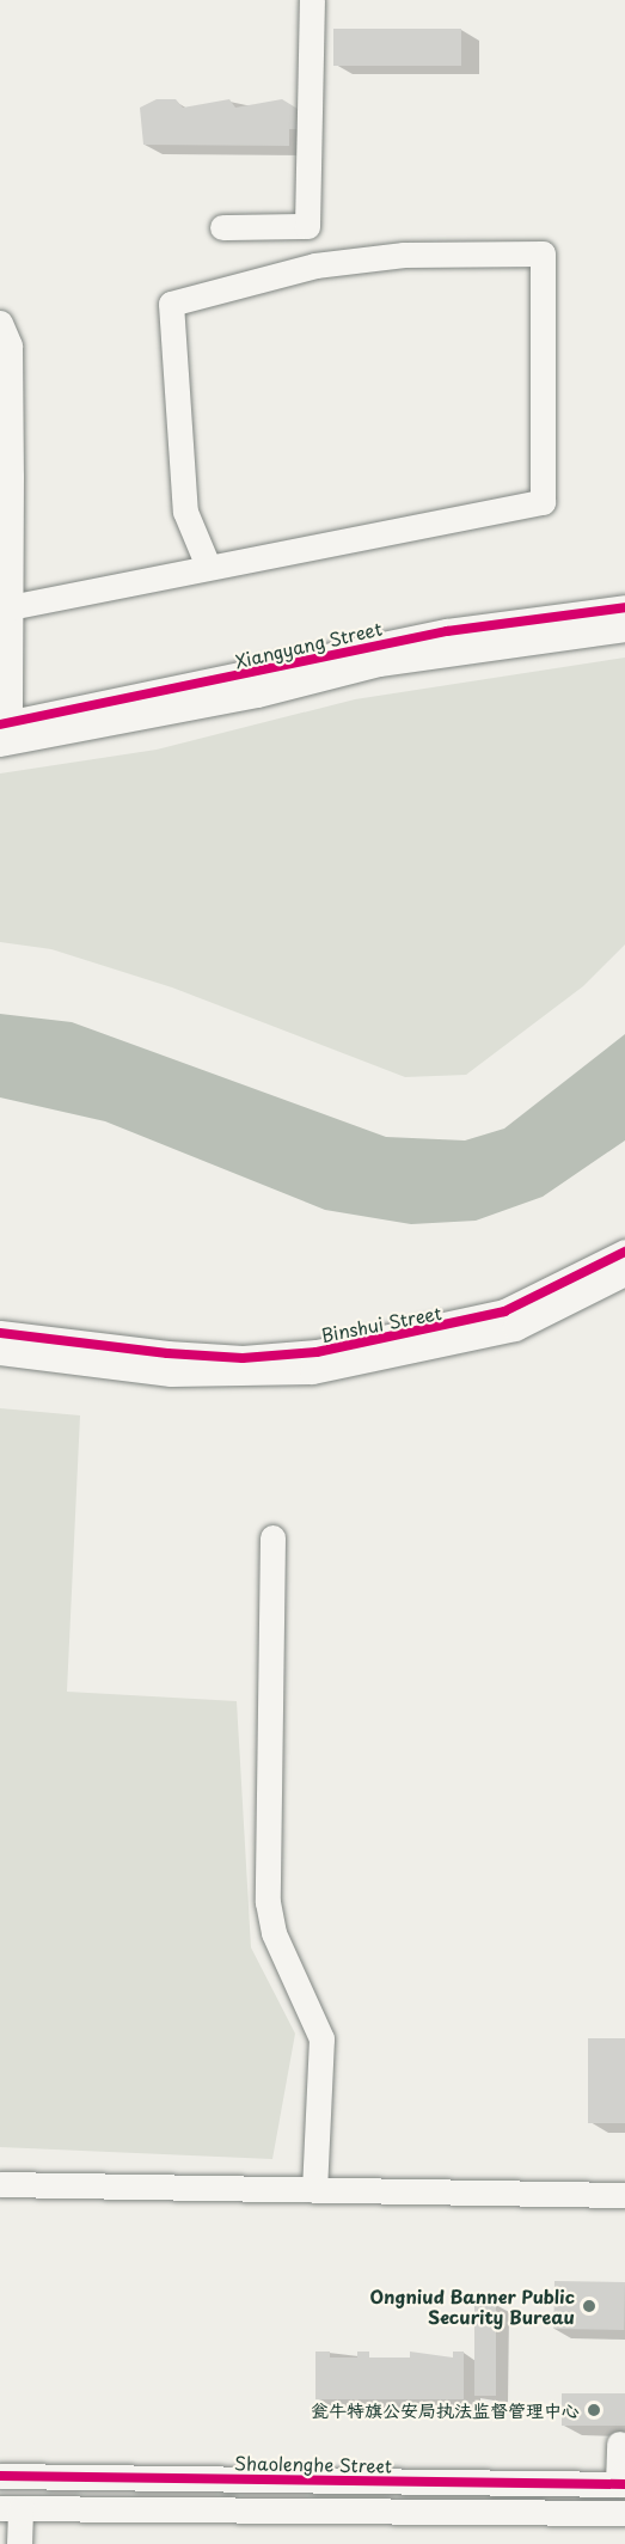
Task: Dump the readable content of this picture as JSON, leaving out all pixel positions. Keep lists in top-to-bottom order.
{
  "streets": {
    "street": ["Xiangyang Street", "Binshui Street", "Shaolenghe Street"]
  },
  "places": ["Ongniud Banner Public Security Bureau", "瓮牛特旗公安局执法监督管理中心"]
}
